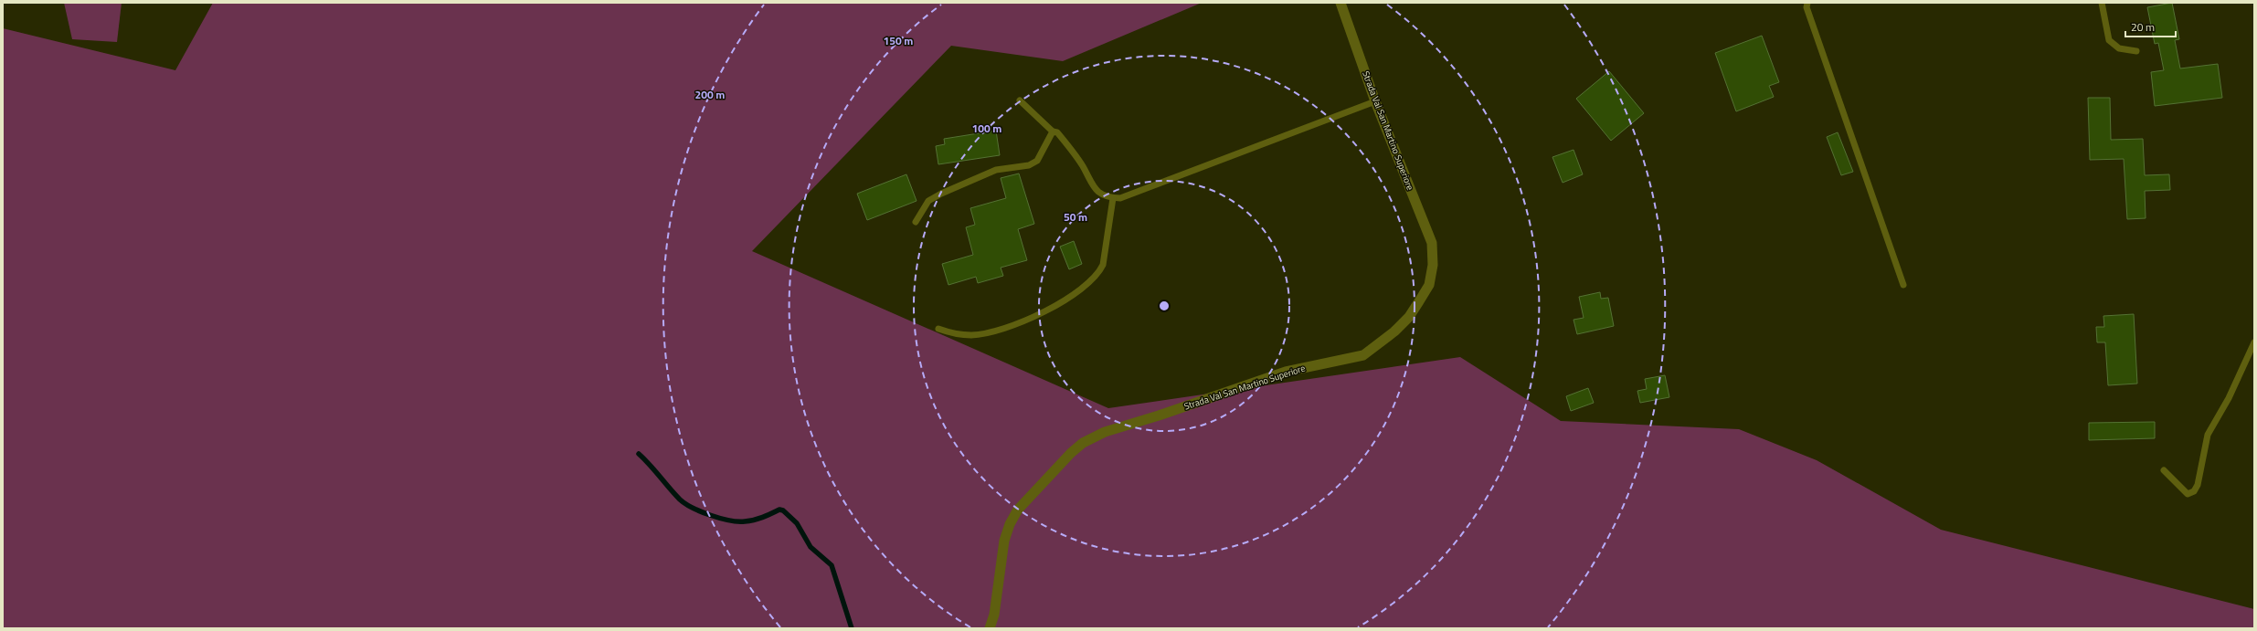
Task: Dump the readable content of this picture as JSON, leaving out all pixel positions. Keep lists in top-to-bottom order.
{
  "streets": {
    "street": ["Strada Val San Martino Superiore"]
  },
  "scale_bar": "20 m",
  "rings": [
    "150 m",
    "200 m",
    "100 m",
    "50 m"
  ]
}
